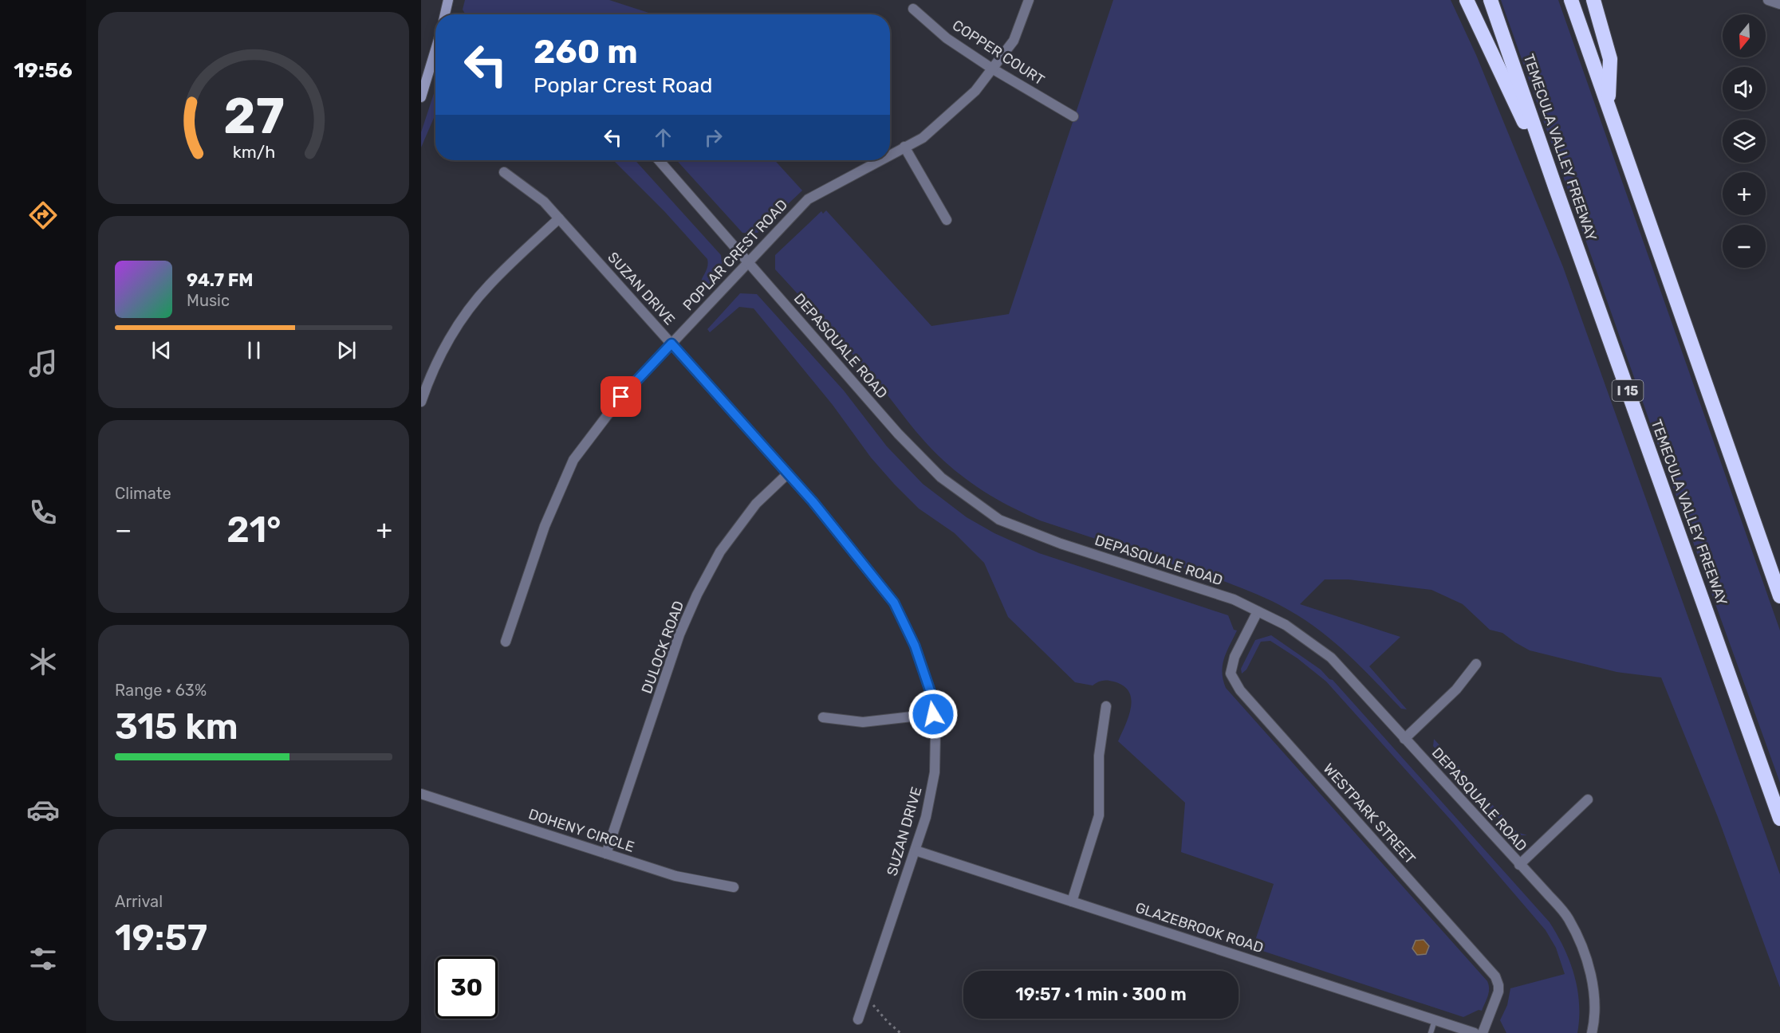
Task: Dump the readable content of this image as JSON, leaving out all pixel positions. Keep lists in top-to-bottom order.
{
  "streets": {
    "highway": ["TEMECULA VALLEY FREEWAY", "I 15"],
    "street": [
      "COPPER COURT",
      "POPLAR CREST ROAD",
      "SUZAN DRIVE",
      "DEPASQUALE ROAD",
      "DULOCK ROAD",
      "WESTPARK STREET",
      "DOHENY CIRCLE",
      "GLAZEBROOK ROAD"
    ]
  },
  "crossings": [
    ["COPPER COURT", "POPLAR CREST ROAD"],
    ["POPLAR CREST ROAD", "SUZAN DRIVE"],
    ["POPLAR CREST ROAD", "DEPASQUALE ROAD"],
    ["SUZAN DRIVE", "DULOCK ROAD"],
    ["SUZAN DRIVE", "GLAZEBROOK ROAD"],
    ["DEPASQUALE ROAD", "WESTPARK STREET"],
    ["DULOCK ROAD", "DOHENY CIRCLE"]
  ],
  "north": "bottom",
  "page": {
    "tabs": "19:56",
    "map_buttons": ["+", "−"],
    "turn": ["260 m", "Poplar Crest Road"],
    "song": ["94.7 FM", "Music"],
    "tile": [
      "Climate",
      ["Range · 63%", "315 km"],
      ["Arrival", "19:57"]
    ],
    "heat": ["−", "21°", "+"],
    "limit": "30",
    "trip": "19:57 · 1 min · 300 m",
    "gauge": ["27", "km/h"]
  }
}
